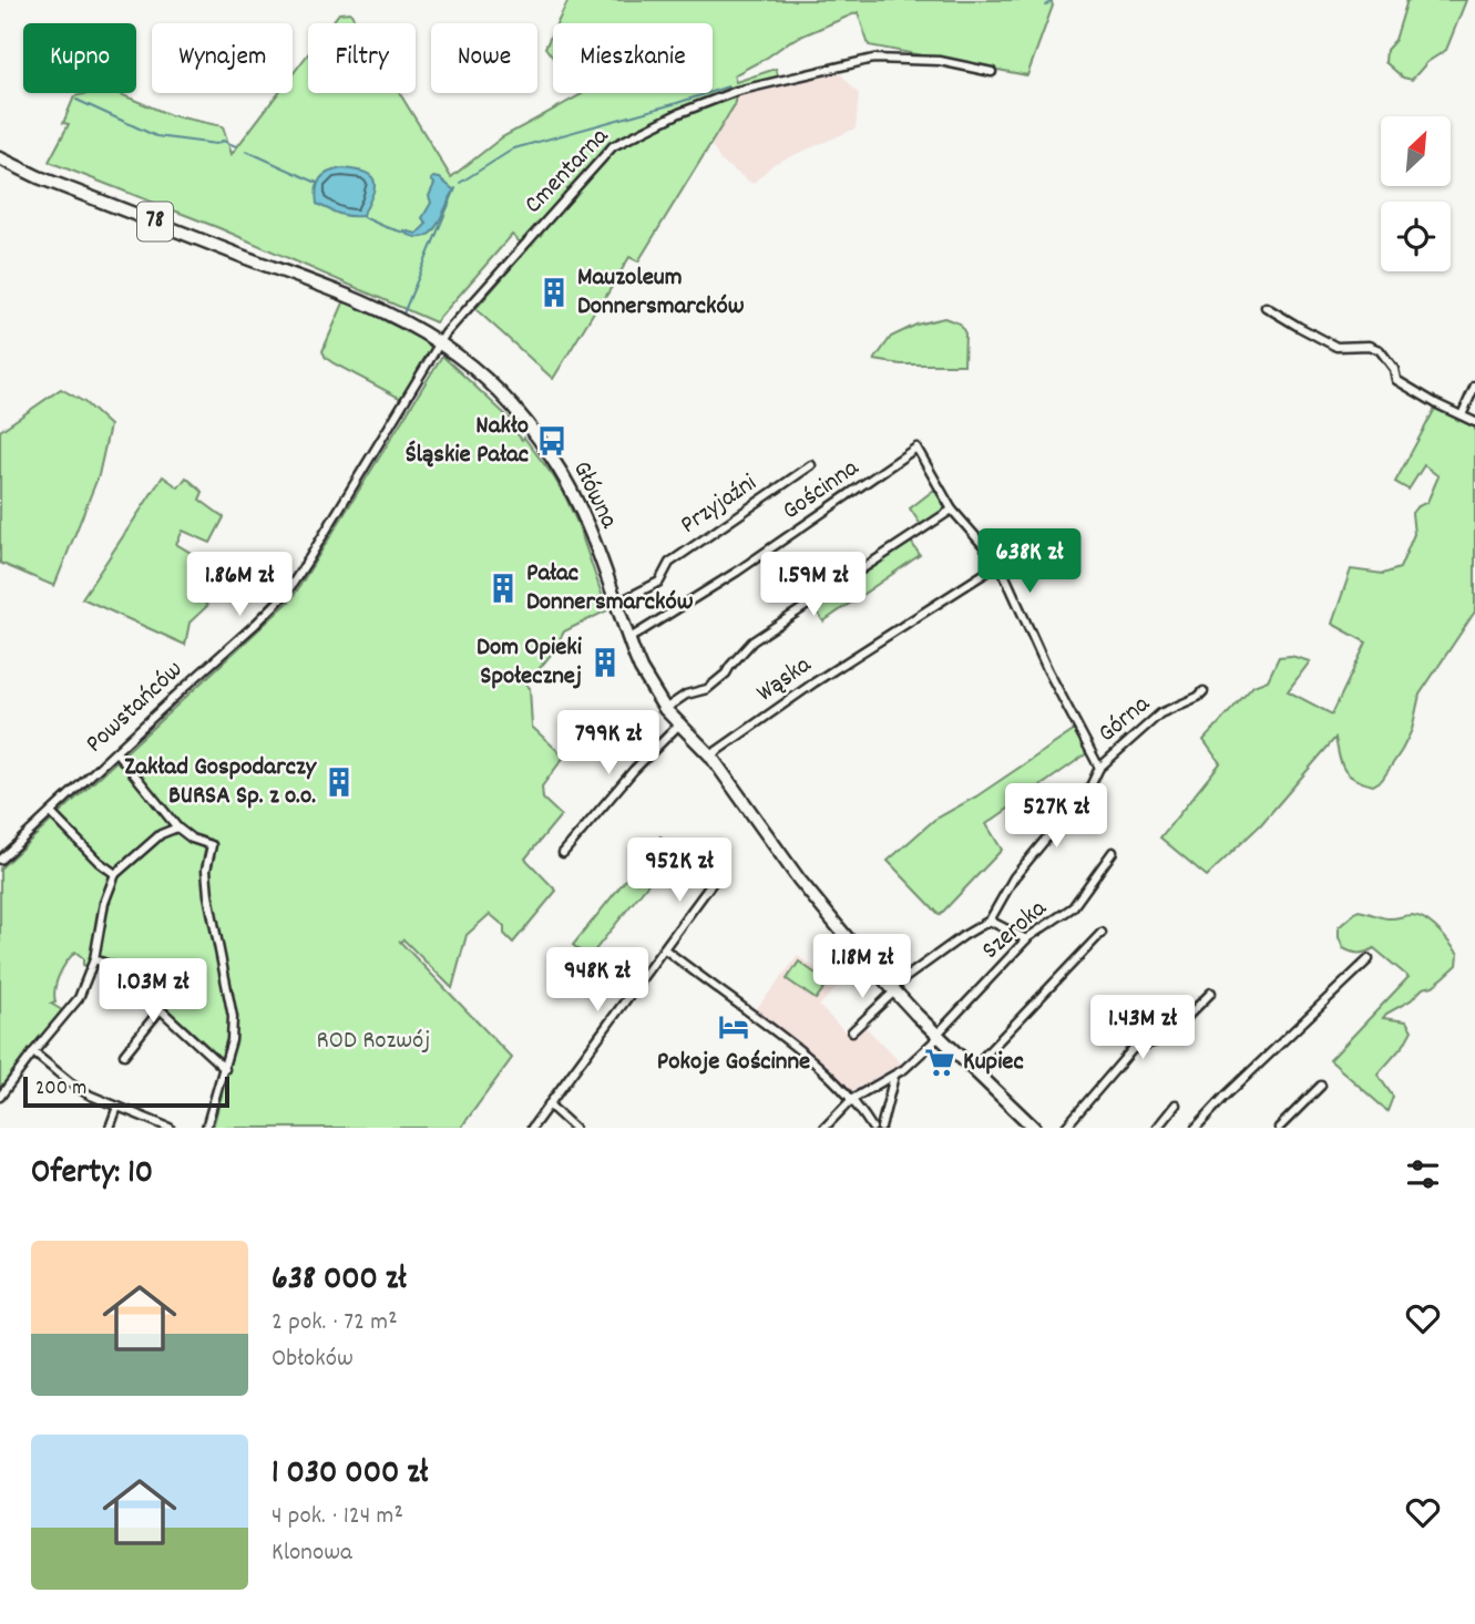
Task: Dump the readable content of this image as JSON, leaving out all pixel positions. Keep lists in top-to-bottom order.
{
  "streets": {
    "main road": ["78", "Główna"],
    "street": [
      "Cmentarna",
      "Gościnna",
      "Przyjaźni",
      "Wąska",
      "Powstańców",
      "Górna",
      "Szeroka"
    ]
  },
  "crossings": [
    ["Cmentarna", "Główna"],
    ["Cmentarna", "Powstańców"],
    ["Gościnna", "Główna"],
    ["Główna", "Przyjaźni"],
    ["Główna", "Wąska"],
    ["Główna", "Powstańców"],
    ["Główna", "Górna"],
    ["Główna", "Szeroka"]
  ],
  "parks": ["ROD Rozwój"],
  "places": {
    "building": [
      "Mauzoleum Donnersmarcków",
      "Pałac Donnersmarcków",
      "Dom Opieki Społecznej",
      "Zakład Gospodarczy BURSA Sp. z o.o."
    ],
    "bus stop": ["Nakło Śląskie Pałac"],
    "hotel": ["Pokoje Gościnne"],
    "supermarket": ["Kupiec"]
  },
  "scale_bar": "200 m",
  "north": "top right",
  "page": {
    "chip": [
      "Kupno",
      "Wynajem",
      "Filtry",
      "Nowe",
      "Mieszkanie"
    ],
    "price": [
      "638K zł",
      "1.86M zł",
      "1.59M zł",
      "799K zł",
      "527K zł",
      "952K zł",
      "1.18M zł",
      "948K zł",
      "1.03M zł",
      "1.43M zł"
    ],
    "scale": "200 m",
    "heading": "Oferty: 10",
    "list": [
      {
        "name": "638 000 zł",
        "note": "2 pok. · 72 m² · Obłoków"
      },
      {
        "name": "1 030 000 zł",
        "note": "4 pok. · 124 m² · Klonowa"
      }
    ]
  }
}
